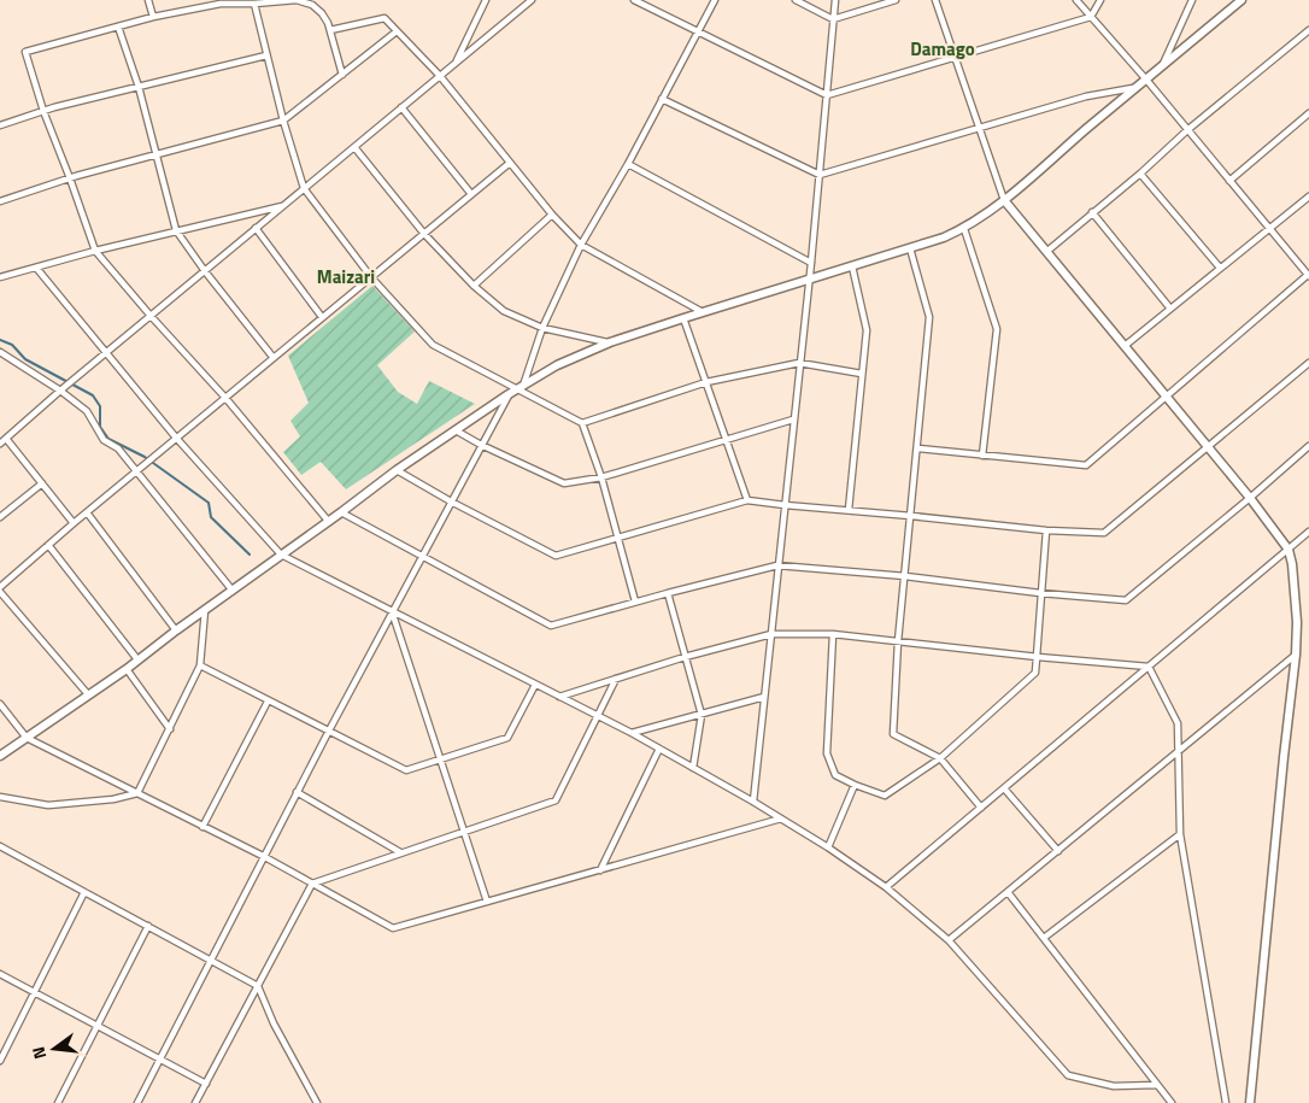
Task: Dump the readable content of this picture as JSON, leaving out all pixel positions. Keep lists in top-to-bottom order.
{
  "districts": ["Damago", "Maizari"],
  "north": "left"
}
